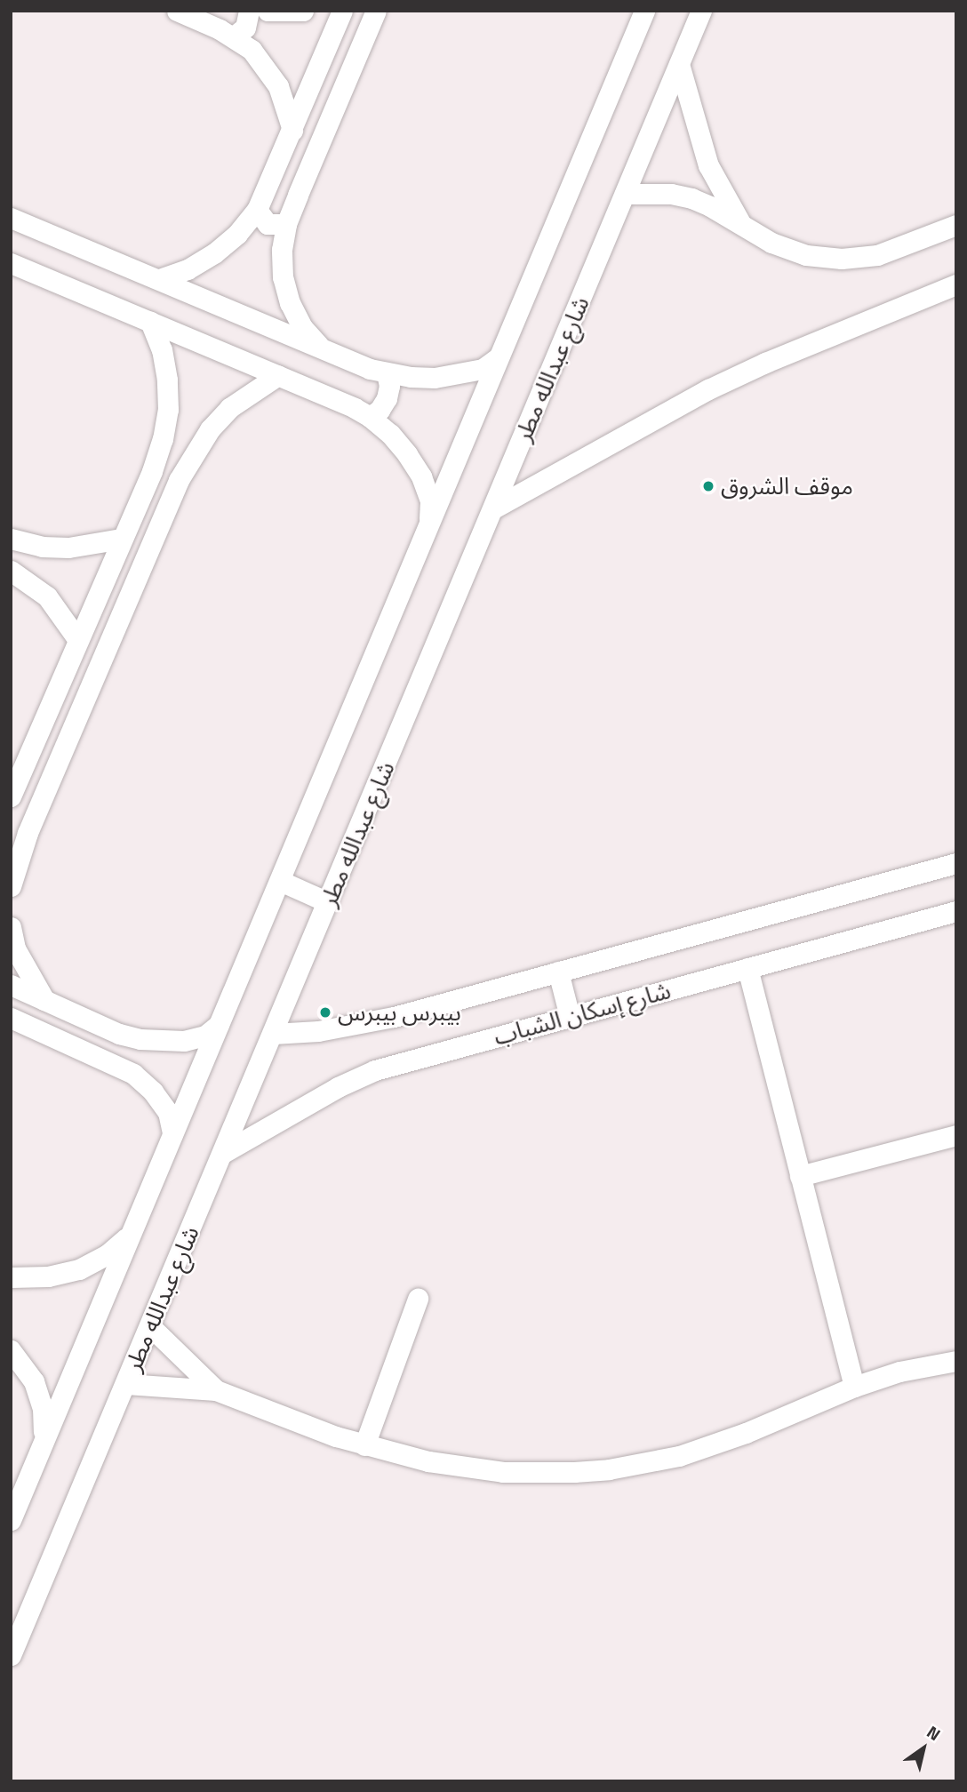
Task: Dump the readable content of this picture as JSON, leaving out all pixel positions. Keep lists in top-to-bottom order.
{
  "streets": {
    "street": ["شارع عبدالله مطر", "شارع إسكان الشباب"]
  },
  "crossings": [
    ["شارع عبدالله مطر", "شارع إسكان الشباب"]
  ],
  "places": ["موقف الشروق", "بيبرس بيبرس"],
  "north": "top right"
}
